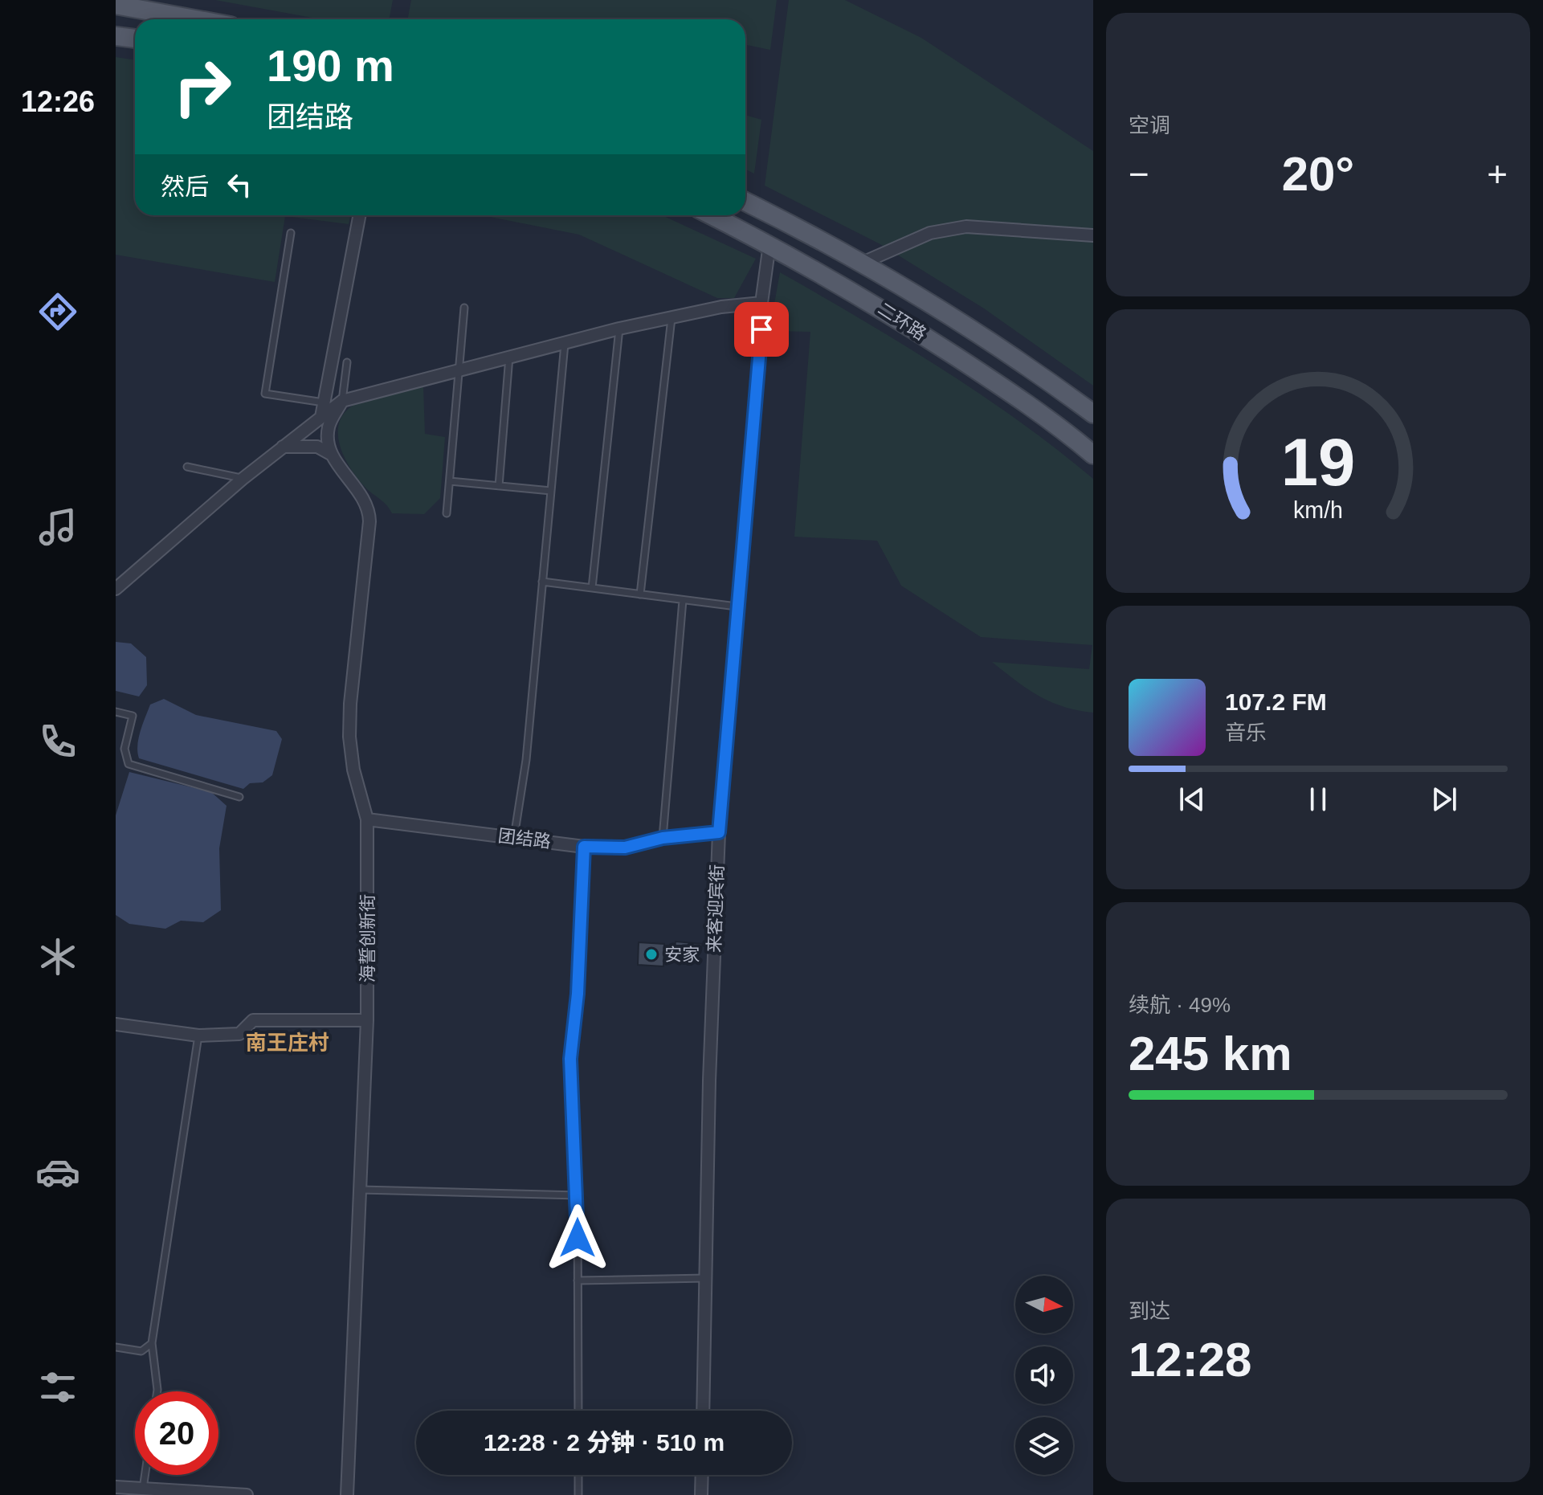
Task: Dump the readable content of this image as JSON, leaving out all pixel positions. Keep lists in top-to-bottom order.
{
  "streets": {
    "main road": ["二环路"],
    "street": ["团结路", "来客迎宾街", "海誓创新街"]
  },
  "crossings": [
    ["二环路", "来客迎宾街"],
    ["团结路", "来客迎宾街"],
    ["团结路", "海誓创新街"]
  ],
  "districts": ["南王庄村"],
  "places": ["安家"],
  "north": "right",
  "page": {
    "tabs": "12:26",
    "tile": [
      "空调",
      ["续航 · 49%", "245 km"],
      ["到达", "12:28"]
    ],
    "turn": ["190 m", "团结路"],
    "heat": ["−", "20°", "+"],
    "then": "然后",
    "song": ["107.2 FM", "音乐"],
    "limit": "20",
    "trip": "12:28 · 2 分钟 · 510 m",
    "gauge": ["19", "km/h"]
  }
}
